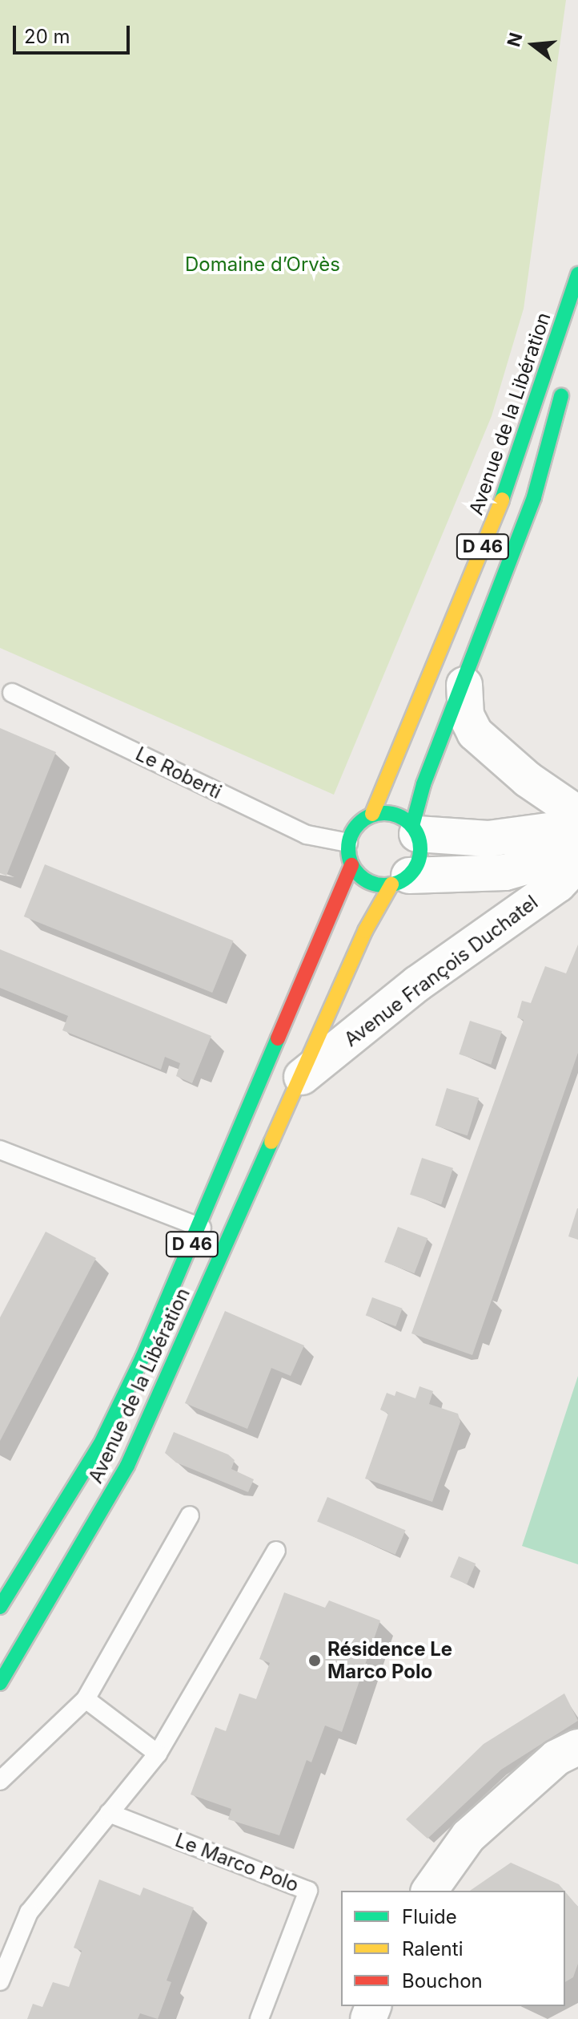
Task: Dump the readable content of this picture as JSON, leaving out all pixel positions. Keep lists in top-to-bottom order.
{
  "streets": {
    "main road": ["Avenue de la Libération", "D 46"],
    "street": ["Avenue François Duchatel"],
    "lane": ["Le Roberti", "Le Marco Polo"]
  },
  "crossings": [
    ["Avenue de la Libération", "Le Roberti"],
    ["Avenue de la Libération", "Avenue François Duchatel"],
    ["Le Roberti", "Avenue François Duchatel"]
  ],
  "parks": ["Domaine d’Orvès"],
  "places": ["Résidence Le Marco Polo"],
  "legend": ["Fluide", "Ralenti", "Bouchon"],
  "scale_bar": "20 m",
  "north": "left"
}
